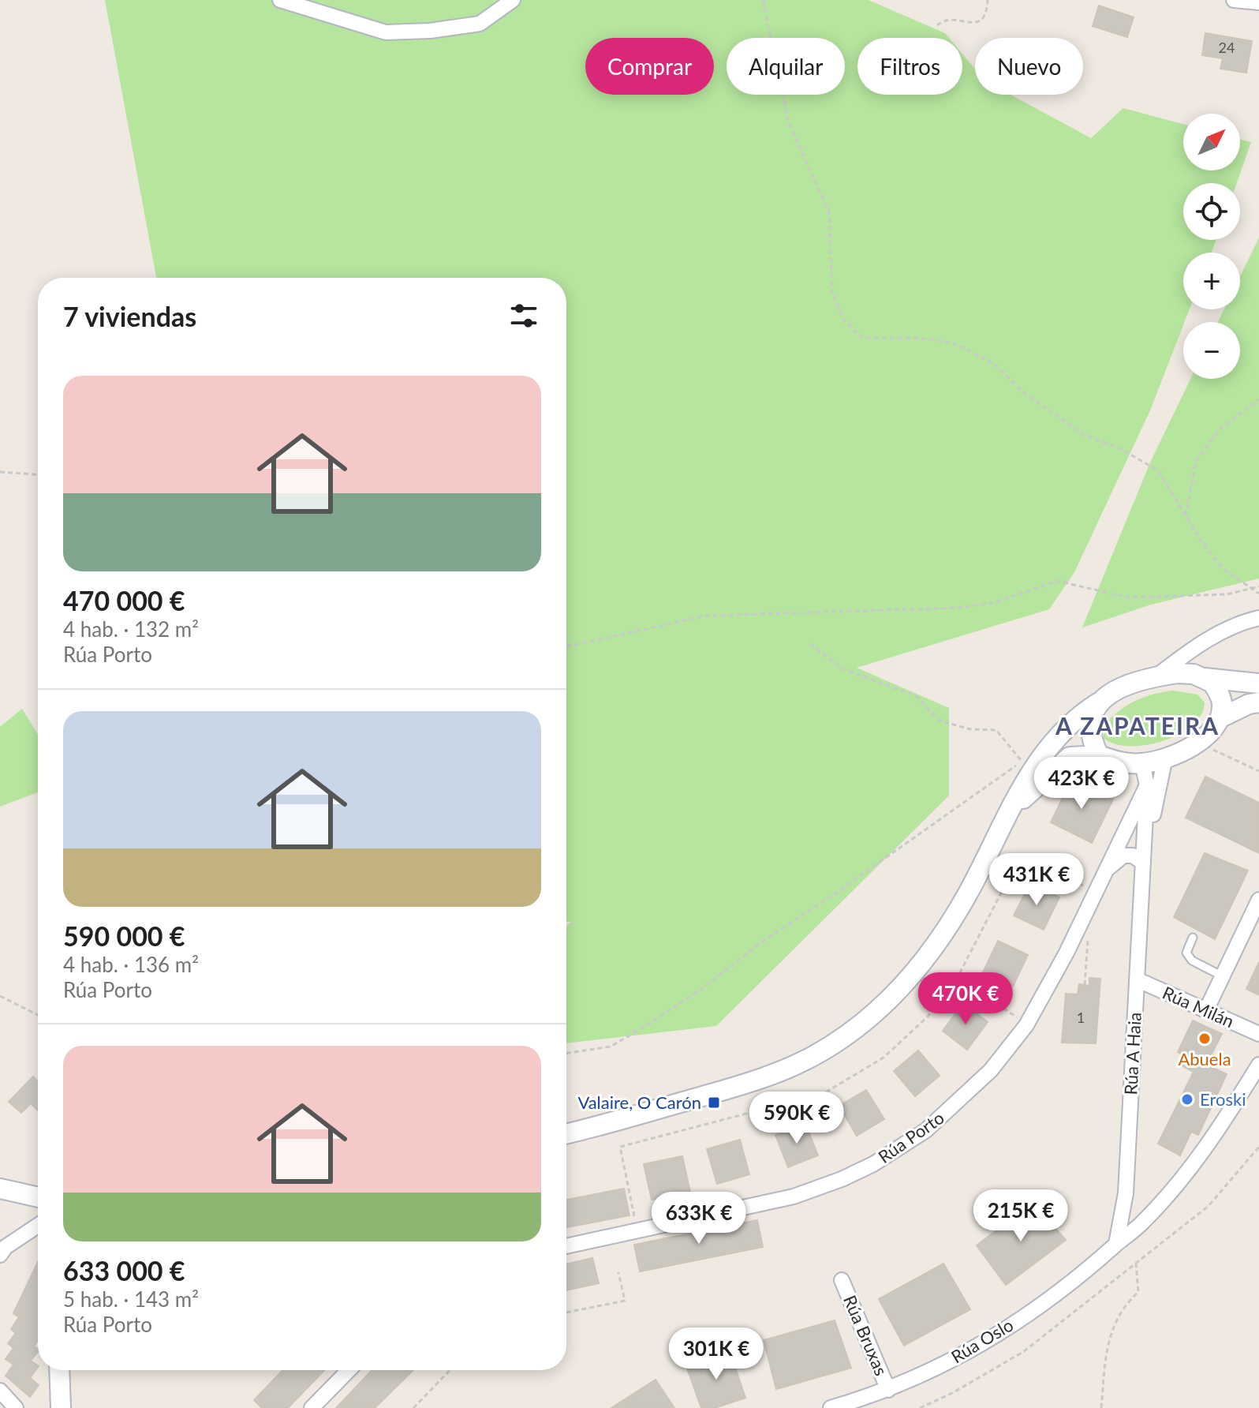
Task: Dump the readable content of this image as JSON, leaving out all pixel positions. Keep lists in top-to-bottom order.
{
  "streets": {
    "street": [
      "Rúa Milán",
      "Rúa A Haia",
      "Rúa Porto",
      "Rúa Bruxas",
      "Rúa Oslo"
    ]
  },
  "crossings": [
    ["Rúa Milán", "Rúa A Haia"],
    ["Rúa A Haia", "Rúa Porto"],
    ["Rúa A Haia", "Rúa Oslo"],
    ["Rúa Bruxas", "Rúa Oslo"]
  ],
  "districts": ["A ZAPATEIRA"],
  "places": {
    "other": ["Abuela", "Eroski"],
    "transit": ["Valaire, O Carón"]
  },
  "house_numbers": ["24", "1"],
  "north": "top right",
  "page": {
    "chip": [
      "Comprar",
      "Alquilar",
      "Filtros",
      "Nuevo"
    ],
    "map_buttons": ["+", "−"],
    "heading": "7 viviendas",
    "list": [
      {
        "name": "470 000 €",
        "note": "4 hab. · 132 m² · Rúa Porto"
      },
      {
        "name": "590 000 €",
        "note": "4 hab. · 136 m² · Rúa Porto"
      },
      {
        "name": "633 000 €",
        "note": "5 hab. · 143 m² · Rúa Porto"
      }
    ],
    "price": [
      "423K €",
      "431K €",
      "470K €",
      "590K €",
      "215K €",
      "633K €",
      "301K €"
    ]
  }
}
